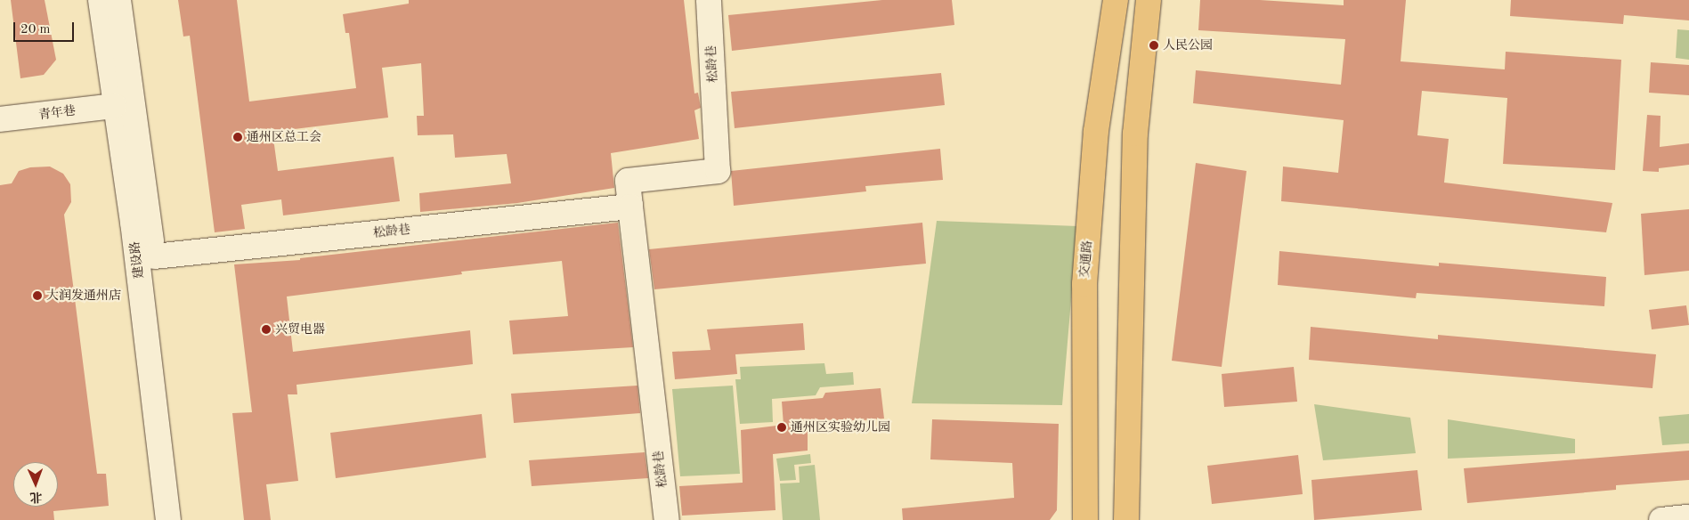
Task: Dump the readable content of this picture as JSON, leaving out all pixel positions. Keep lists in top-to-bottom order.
{
  "streets": {
    "main road": ["交通路"],
    "street": ["松龄巷", "青年巷", "建设路"]
  },
  "crossings": [
    ["松龄巷", "建设路"],
    ["青年巷", "建设路"]
  ],
  "places": [
    "人民公园",
    "通州区总工会",
    "大润发通州店",
    "兴贸电器",
    "通州区实验幼儿园"
  ],
  "scale_bar": "20 m",
  "north": "bottom"
}
